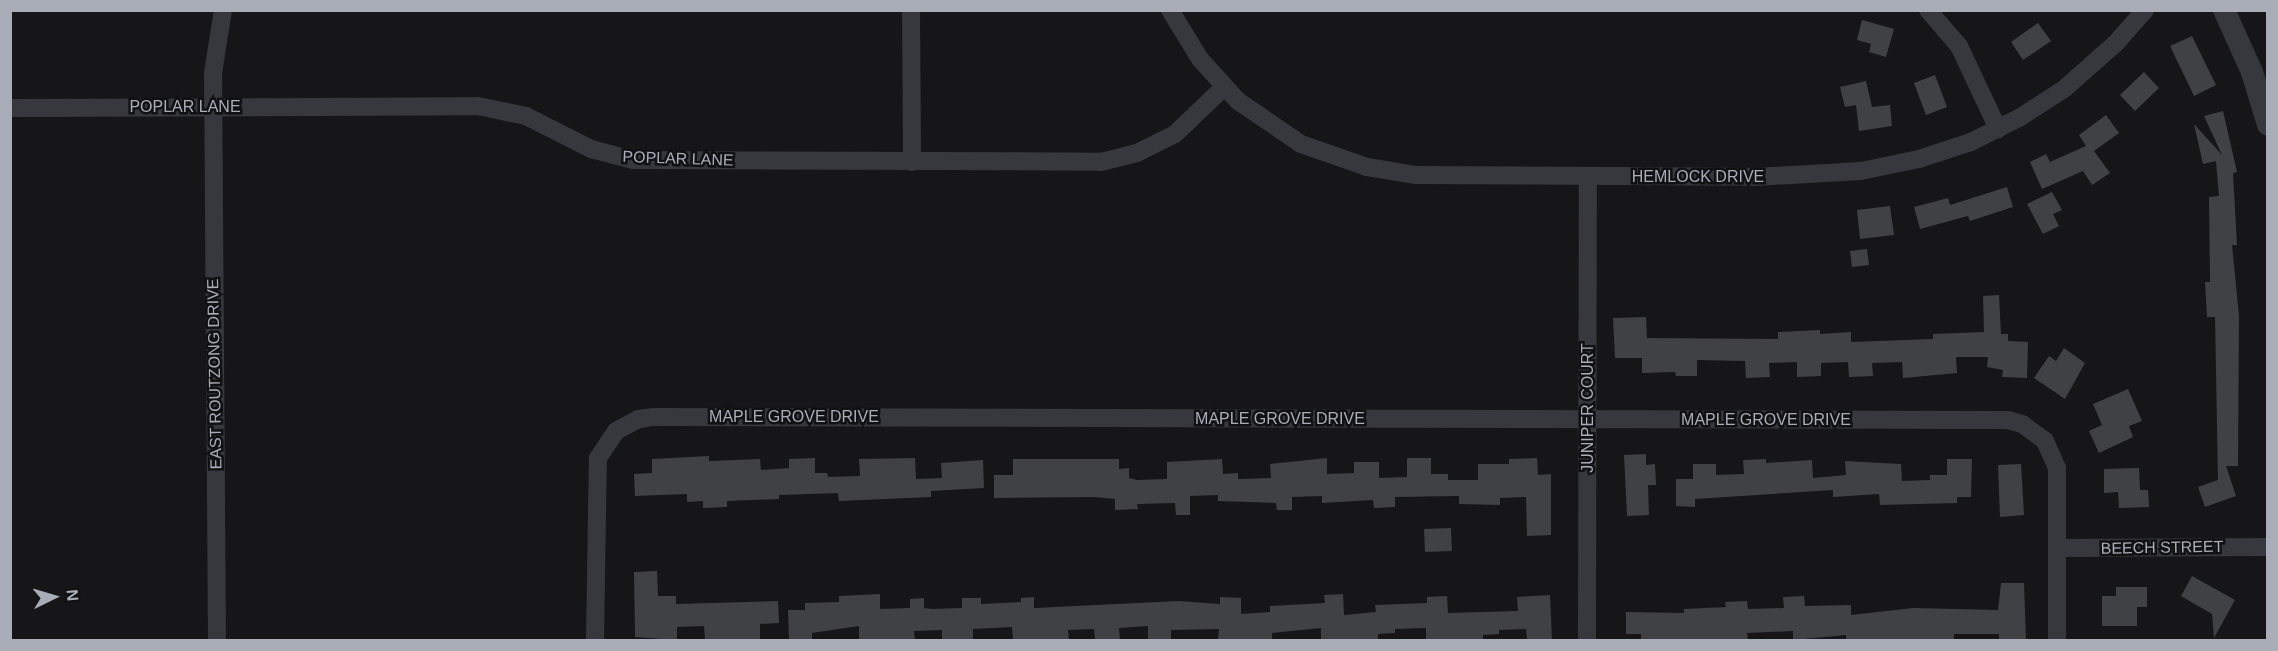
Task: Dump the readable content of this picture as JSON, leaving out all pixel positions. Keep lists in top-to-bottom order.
{
  "streets": {
    "street": [
      "POPLAR LANE",
      "HEMLOCK DRIVE",
      "EAST ROUTZONG DRIVE",
      "JUNIPER COURT",
      "MAPLE GROVE DRIVE",
      "BEECH STREET"
    ]
  },
  "crossings": [
    ["POPLAR LANE", "HEMLOCK DRIVE"],
    ["POPLAR LANE", "EAST ROUTZONG DRIVE"],
    ["HEMLOCK DRIVE", "JUNIPER COURT"],
    ["JUNIPER COURT", "MAPLE GROVE DRIVE"],
    ["MAPLE GROVE DRIVE", "BEECH STREET"]
  ],
  "north": "right"
}
